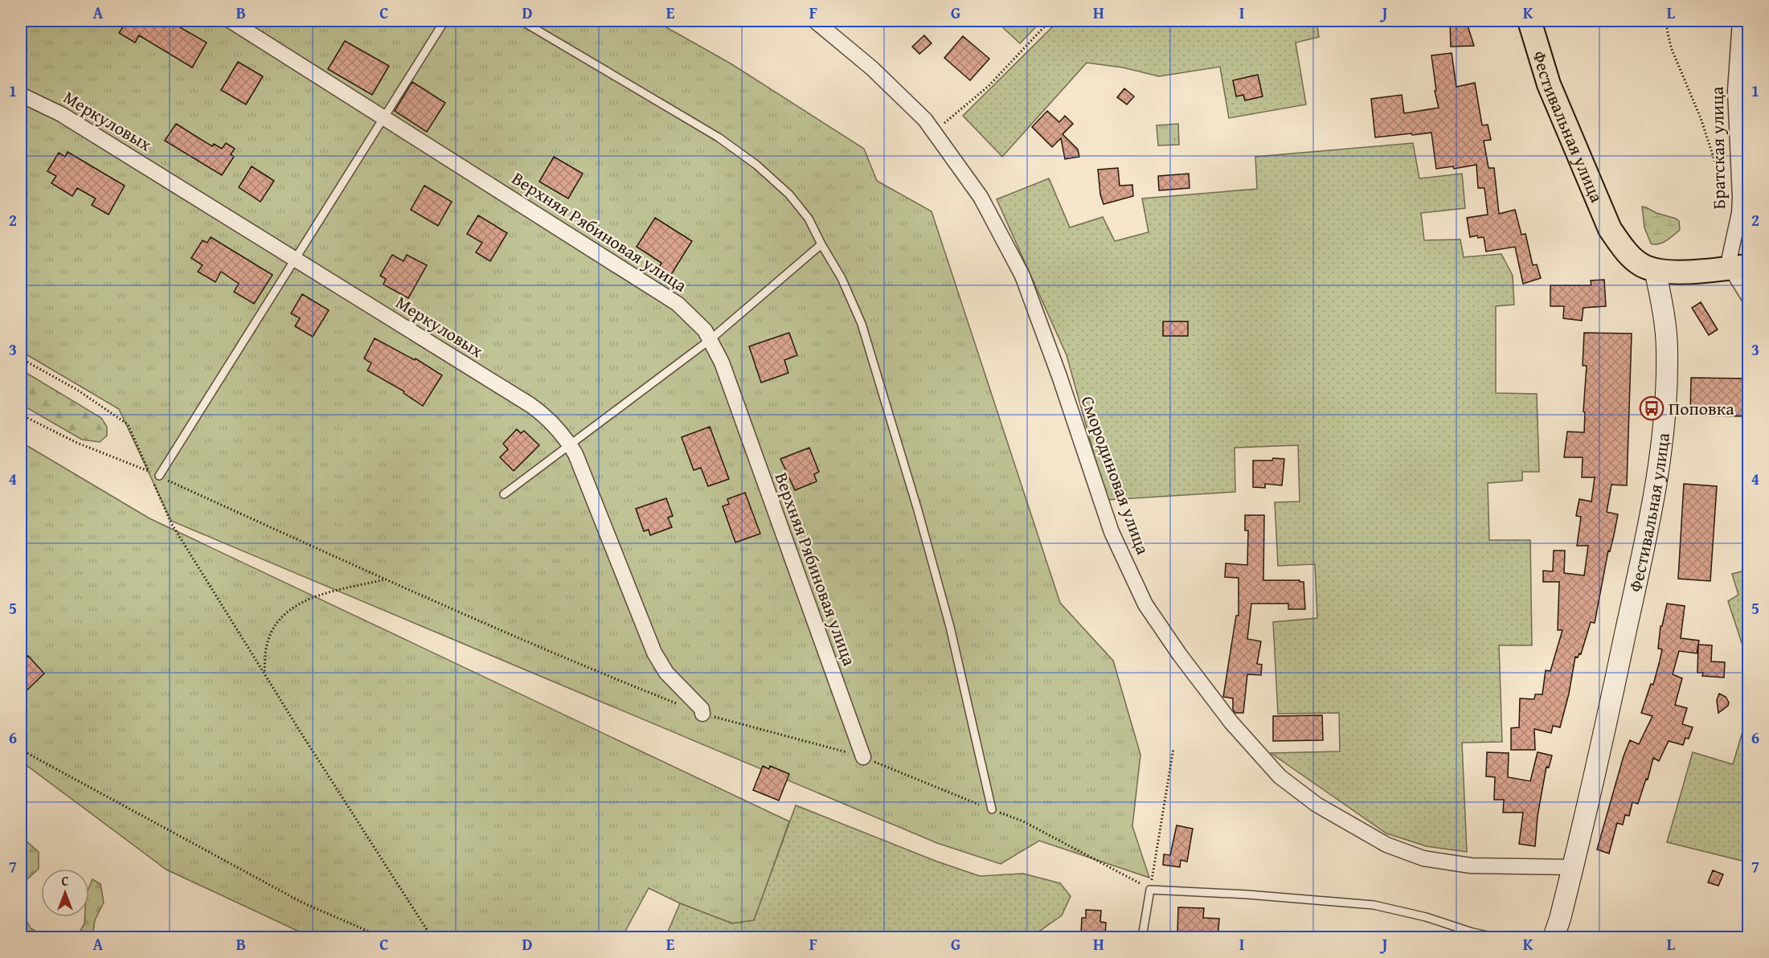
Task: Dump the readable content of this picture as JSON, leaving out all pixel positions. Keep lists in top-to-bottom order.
{
  "streets": {
    "main road": ["Фестивальная улица"],
    "street": [
      "Меркуловых",
      "Братская улица",
      "Верхняя Рябиновая улица",
      "Смородиновая улица"
    ]
  },
  "crossings": [
    ["Фестивальная улица", "Смородиновая улица"]
  ],
  "places": {
    "bus stop": ["Поповка"]
  },
  "north": "top",
  "grid": {
    "columns": [
      "A",
      "B",
      "C",
      "D",
      "E",
      "F",
      "G",
      "H",
      "I",
      "J",
      "K",
      "L"
    ],
    "rows": [
      "1",
      "2",
      "3",
      "4",
      "5",
      "6",
      "7"
    ]
  }
}
